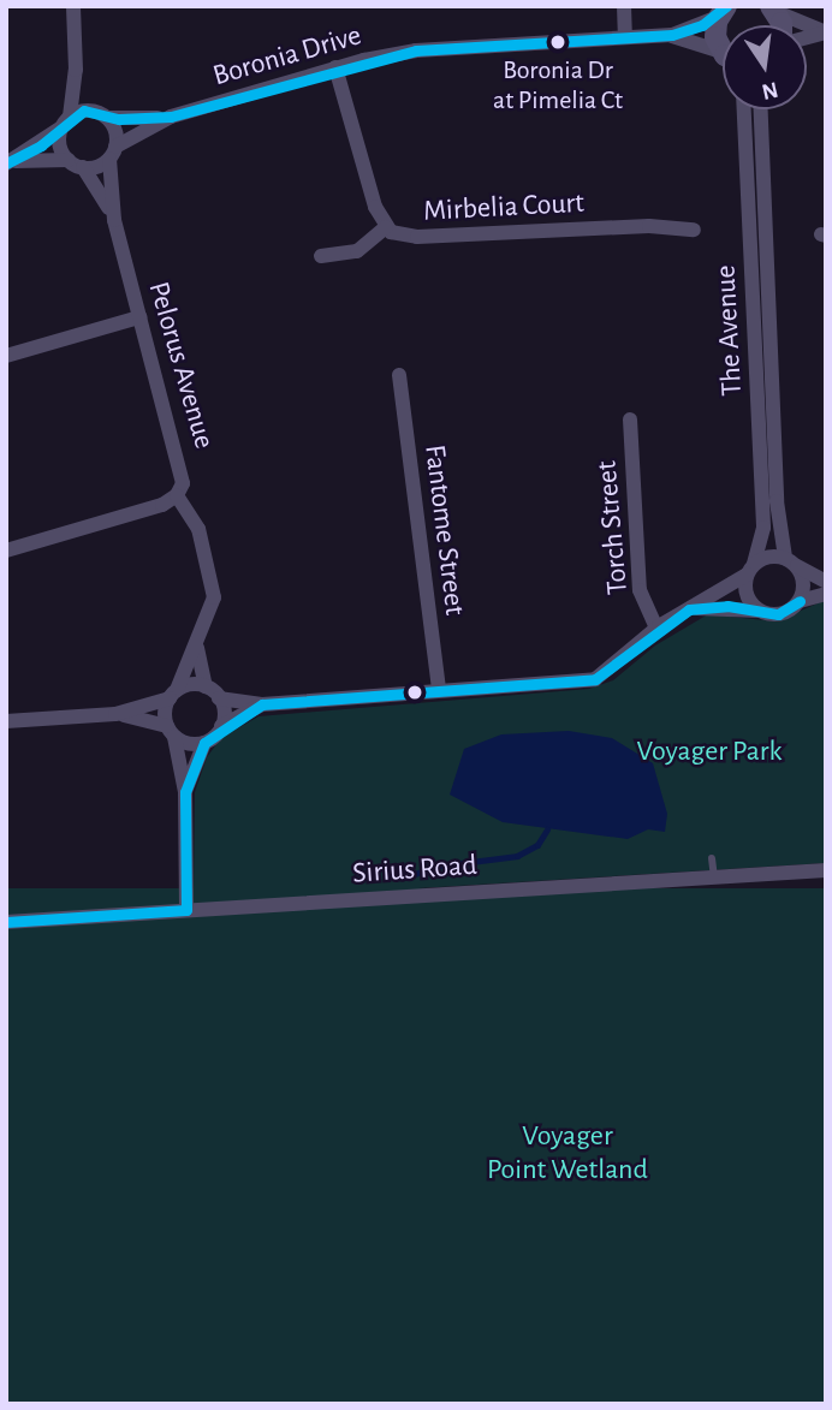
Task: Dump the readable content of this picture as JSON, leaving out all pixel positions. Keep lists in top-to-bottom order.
{
  "streets": {
    "street": [
      "Boronia Drive",
      "Mirbelia Court",
      "The Avenue",
      "Pelorus Avenue",
      "Torch Street",
      "Fantome Street",
      "Sirius Road"
    ]
  },
  "crossings": [
    ["Boronia Drive", "Mirbelia Court"],
    ["Boronia Drive", "Pelorus Avenue"]
  ],
  "parks": ["Voyager Park", "Voyager Point Wetland"],
  "places": ["Boronia Dr at Pimelia Ct"],
  "north": "bottom"
}
